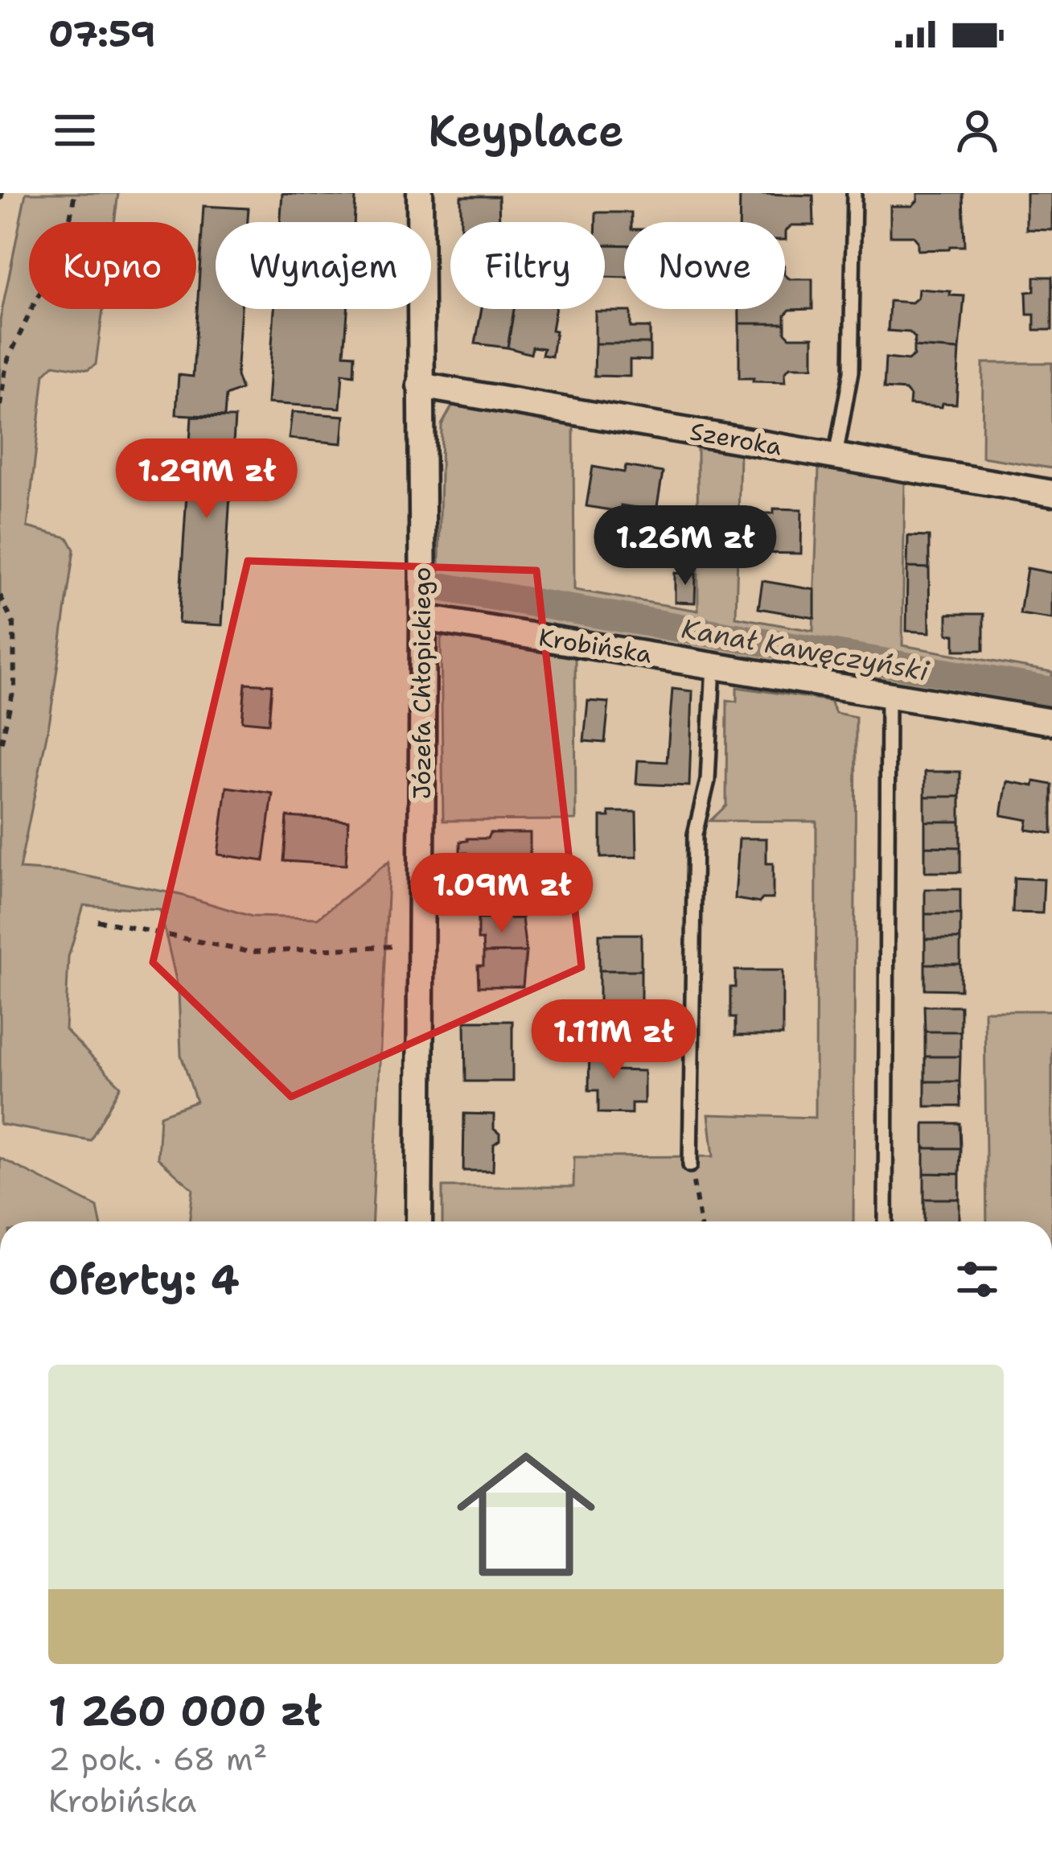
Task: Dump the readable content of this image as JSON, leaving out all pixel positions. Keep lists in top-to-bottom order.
{
  "streets": {
    "street": ["Szeroka", "Krobińska", "Józefa Chłopickiego"]
  },
  "crossings": [
    ["Szeroka", "Józefa Chłopickiego"],
    ["Krobińska", "Józefa Chłopickiego"]
  ],
  "water": ["Kanał Kawęczyński"],
  "page": {
    "status": "07:59",
    "header": "Keyplace",
    "chip": [
      "Kupno",
      "Wynajem",
      "Filtry",
      "Nowe"
    ],
    "price": [
      "1.29M zł",
      "1.26M zł",
      "1.09M zł",
      "1.11M zł"
    ],
    "heading": "Oferty: 4",
    "list": [
      {
        "name": "1 260 000 zł",
        "note": "2 pok. · 68 m² · Krobińska"
      }
    ]
  }
}
